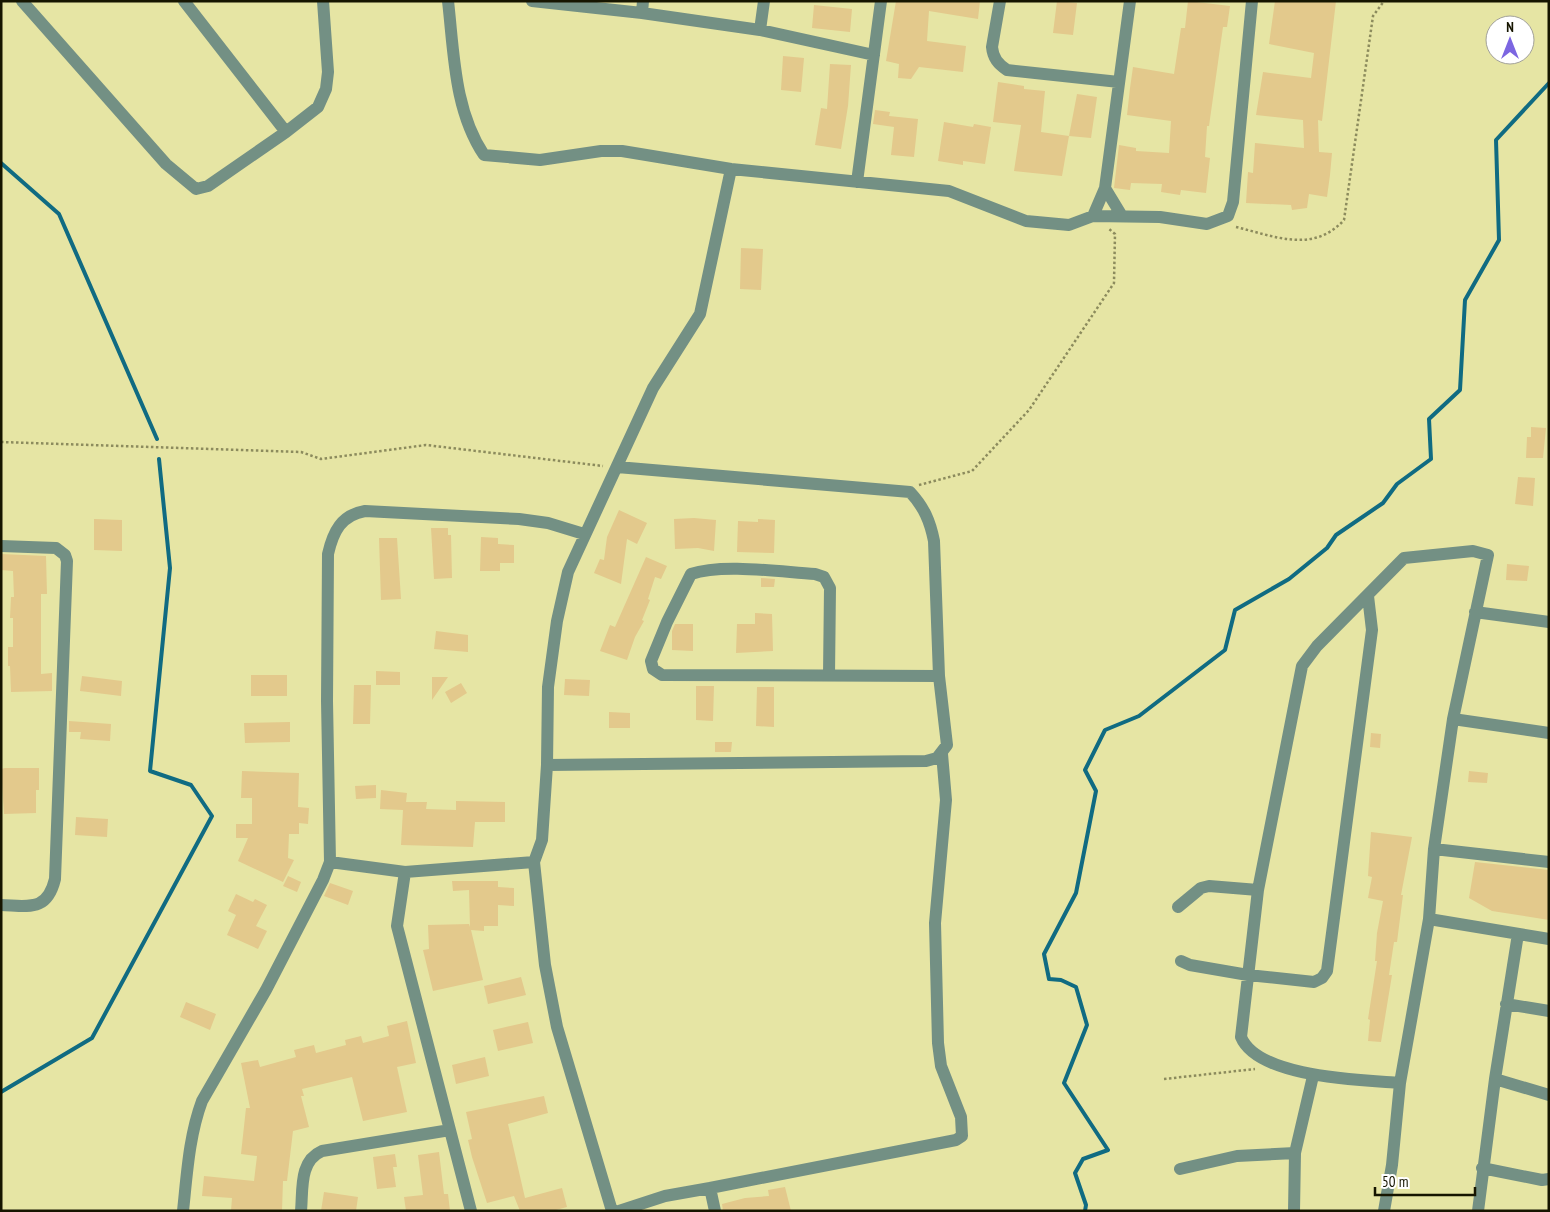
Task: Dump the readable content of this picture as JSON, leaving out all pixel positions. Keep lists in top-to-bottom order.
{
  "scale_bar": "50 m",
  "north": "top"
}
